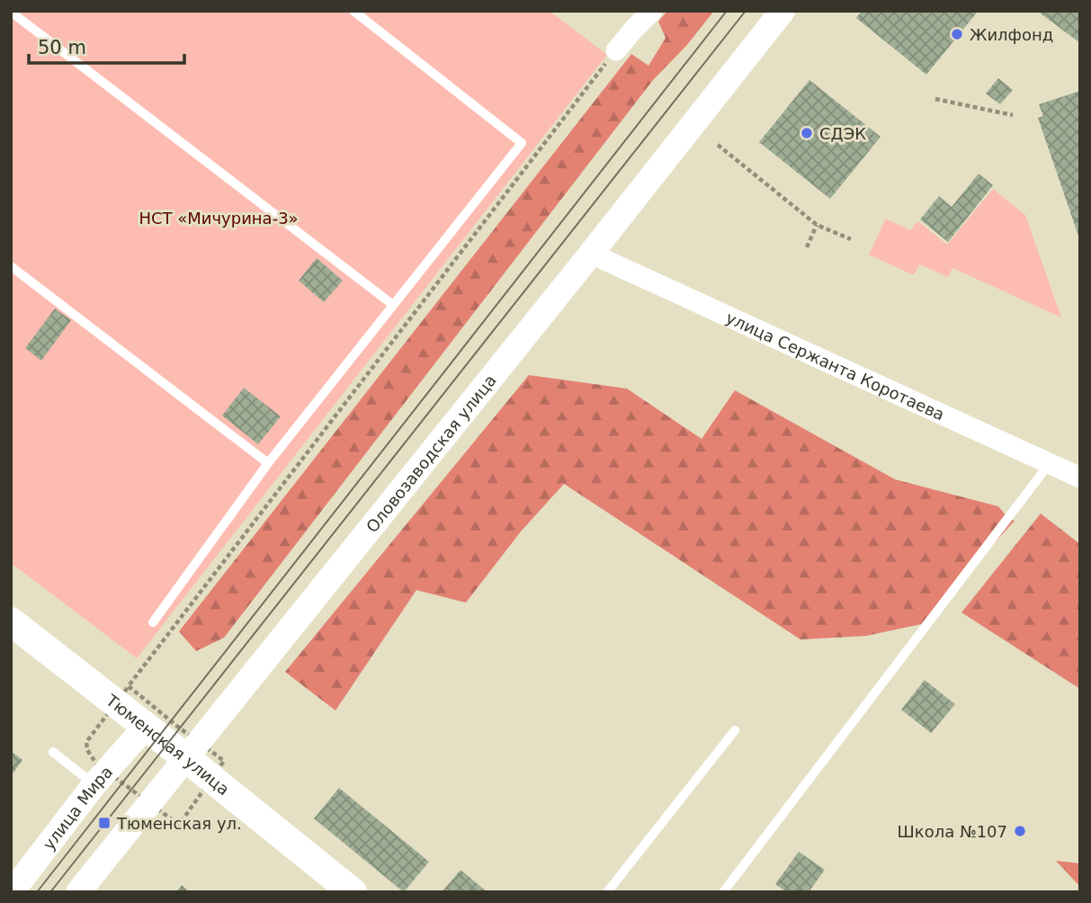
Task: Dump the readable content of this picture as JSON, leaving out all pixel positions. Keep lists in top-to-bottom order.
{
  "streets": {
    "main road": ["Тюменская улица"],
    "street": ["улица Сержанта Коротаева", "Оловозаводская улица", "улица Мира"]
  },
  "crossings": [
    ["улица Сержанта Коротаева", "Оловозаводская улица"],
    ["Оловозаводская улица", "Тюменская улица"],
    ["Тюменская улица", "улица Мира"]
  ],
  "parks": ["НСТ «Мичурина-3»"],
  "places": {
    "other": ["Жилфонд", "СДЭК", "Школа №107"],
    "transit": ["Тюменская ул."]
  },
  "scale_bar": "50 m"
}
